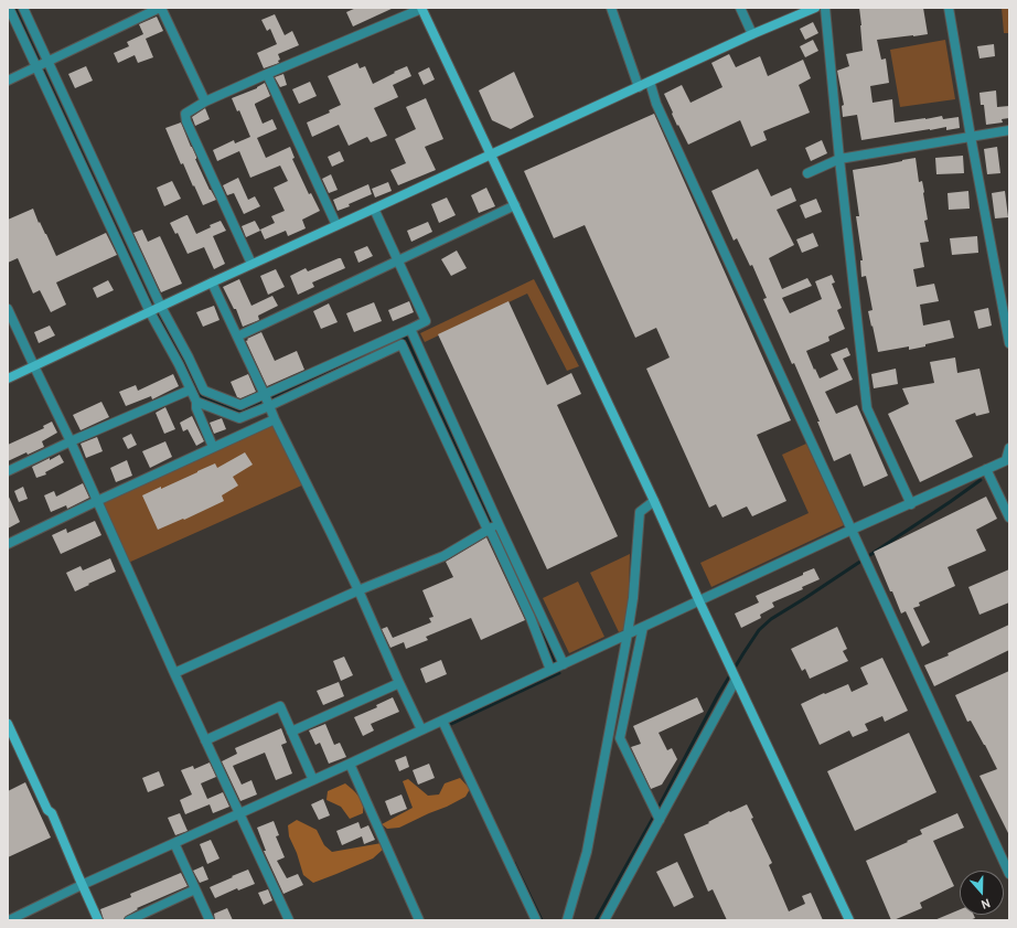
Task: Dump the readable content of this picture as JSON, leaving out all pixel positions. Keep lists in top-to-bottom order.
{
  "north": "bottom"
}
